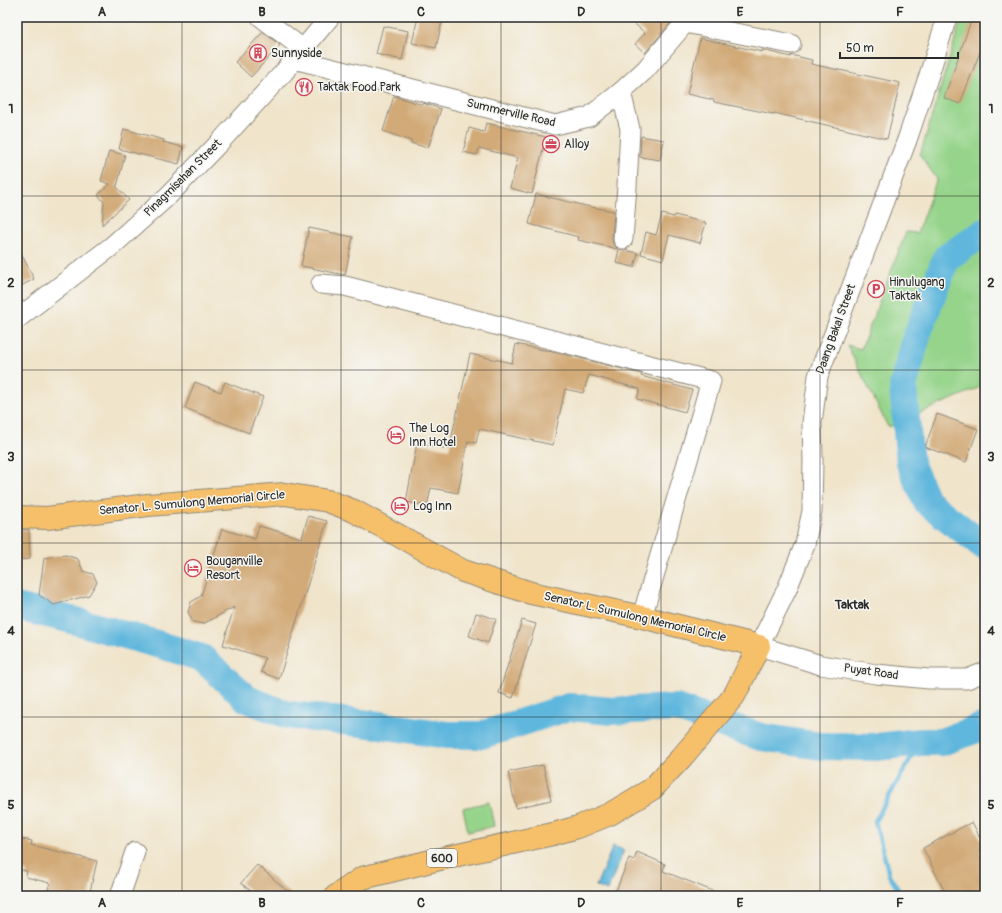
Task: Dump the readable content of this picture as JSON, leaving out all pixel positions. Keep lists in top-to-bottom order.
{
  "streets": {
    "main road": ["Senator L. Sumulong Memorial Circle", "600"],
    "street": [
      "Summerville Road",
      "Pinagmisahan Street",
      "Daang Bakal Street",
      "Puyat Road"
    ]
  },
  "crossings": [
    ["Summerville Road", "Pinagmisahan Street"],
    ["Daang Bakal Street", "Senator L. Sumulong Memorial Circle"],
    ["Daang Bakal Street", "Puyat Road"],
    ["Daang Bakal Street", "600"],
    ["Senator L. Sumulong Memorial Circle", "Puyat Road"],
    ["Senator L. Sumulong Memorial Circle", "600"],
    ["Puyat Road", "600"]
  ],
  "districts": ["Taktak"],
  "places": {
    "building": ["Sunnyside"],
    "restaurant": ["Taktak Food Park"],
    "office": ["Alloy"],
    "parking": ["Hinulugang Taktak"],
    "hotel": ["The Log Inn Hotel", "Log Inn", "Bouganville Resort"]
  },
  "scale_bar": "50 m",
  "grid": {
    "columns": [
      "A",
      "B",
      "C",
      "D",
      "E",
      "F"
    ],
    "rows": [
      "1",
      "2",
      "3",
      "4",
      "5"
    ]
  }
}
